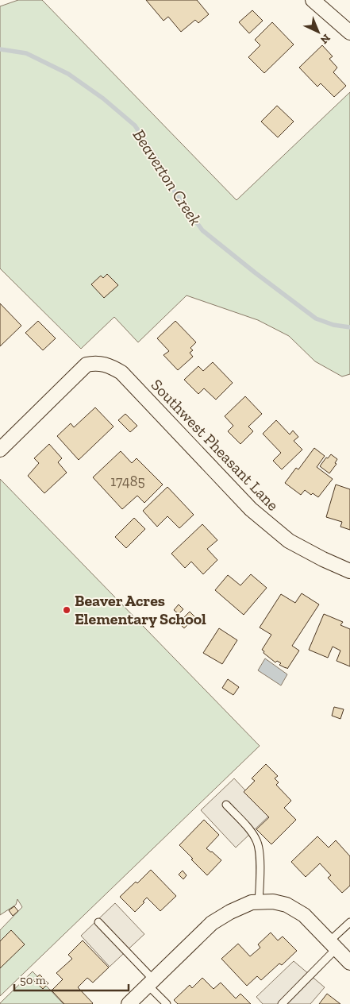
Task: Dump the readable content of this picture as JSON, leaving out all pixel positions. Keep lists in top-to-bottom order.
{
  "streets": {
    "street": ["Southwest Pheasant Lane"]
  },
  "water": ["Beaverton Creek"],
  "places": ["Beaver Acres Elementary School"],
  "house_numbers": ["17485"],
  "scale_bar": "50 m",
  "north": "bottom right"
}
